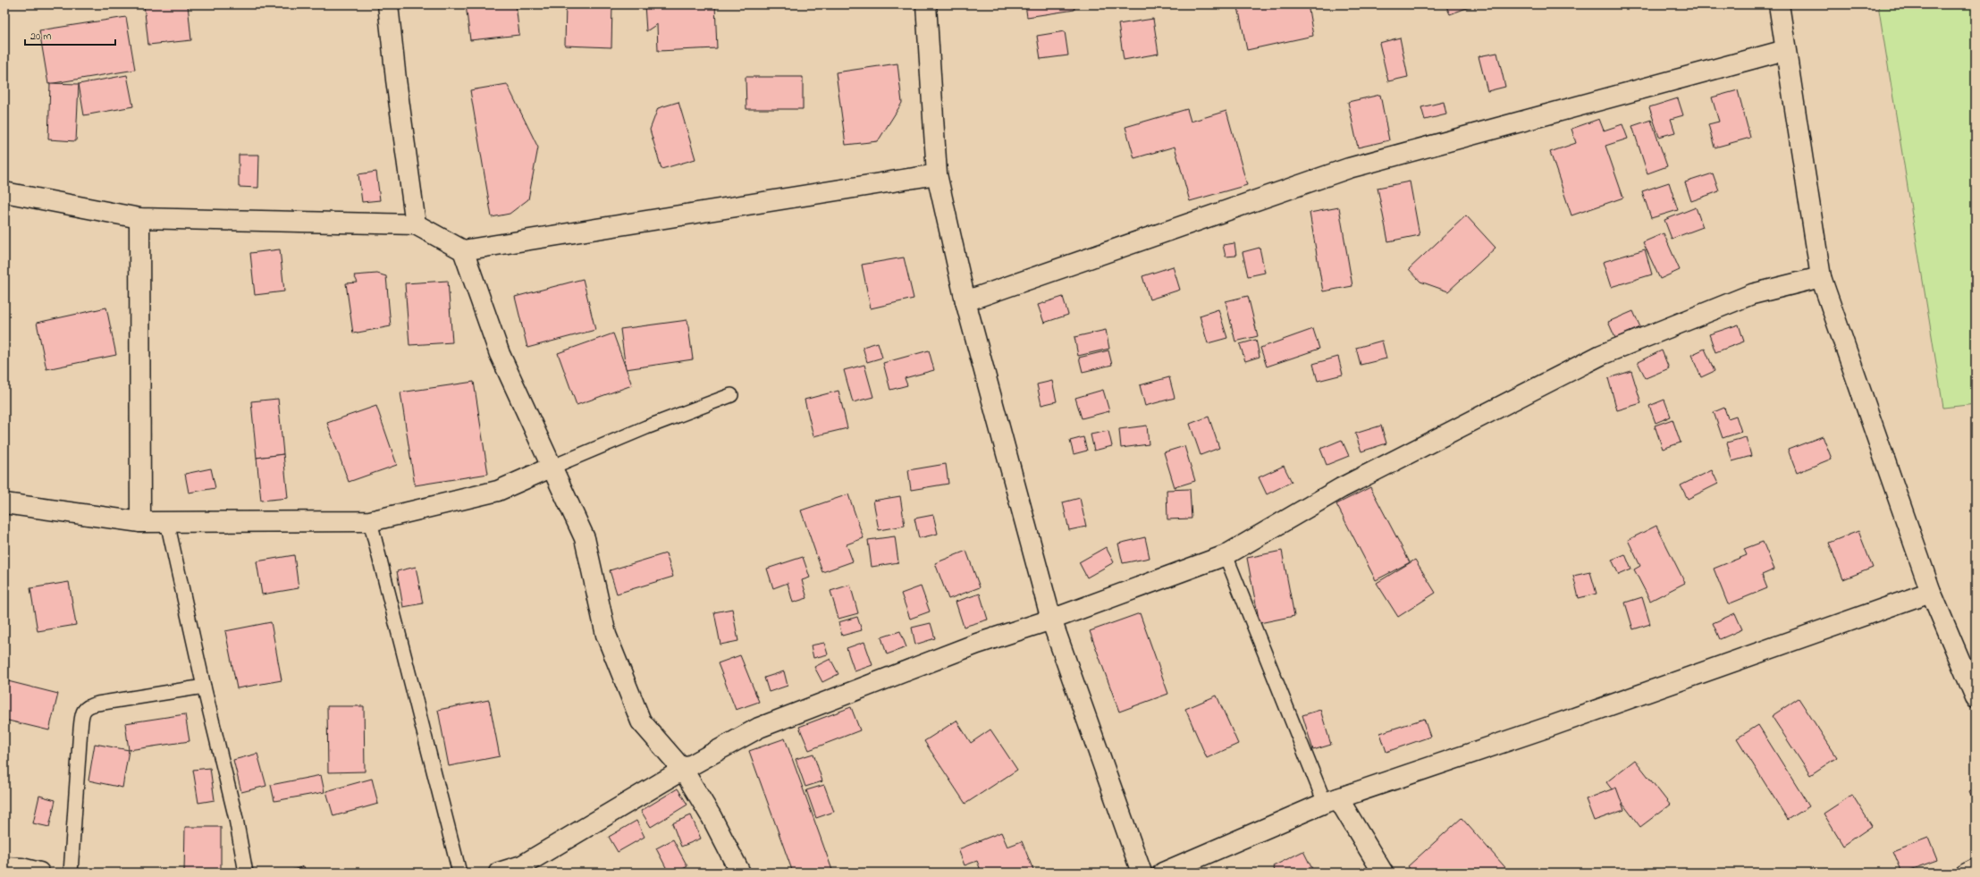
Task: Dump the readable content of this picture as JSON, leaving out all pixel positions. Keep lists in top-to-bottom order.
{
  "scale_bar": "20 m"
}
